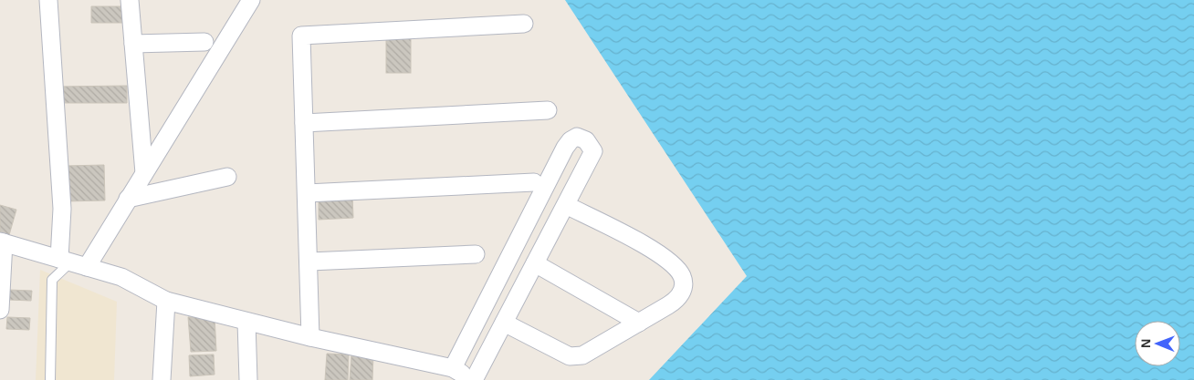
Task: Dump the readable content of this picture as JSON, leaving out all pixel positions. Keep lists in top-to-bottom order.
{
  "north": "left"
}
